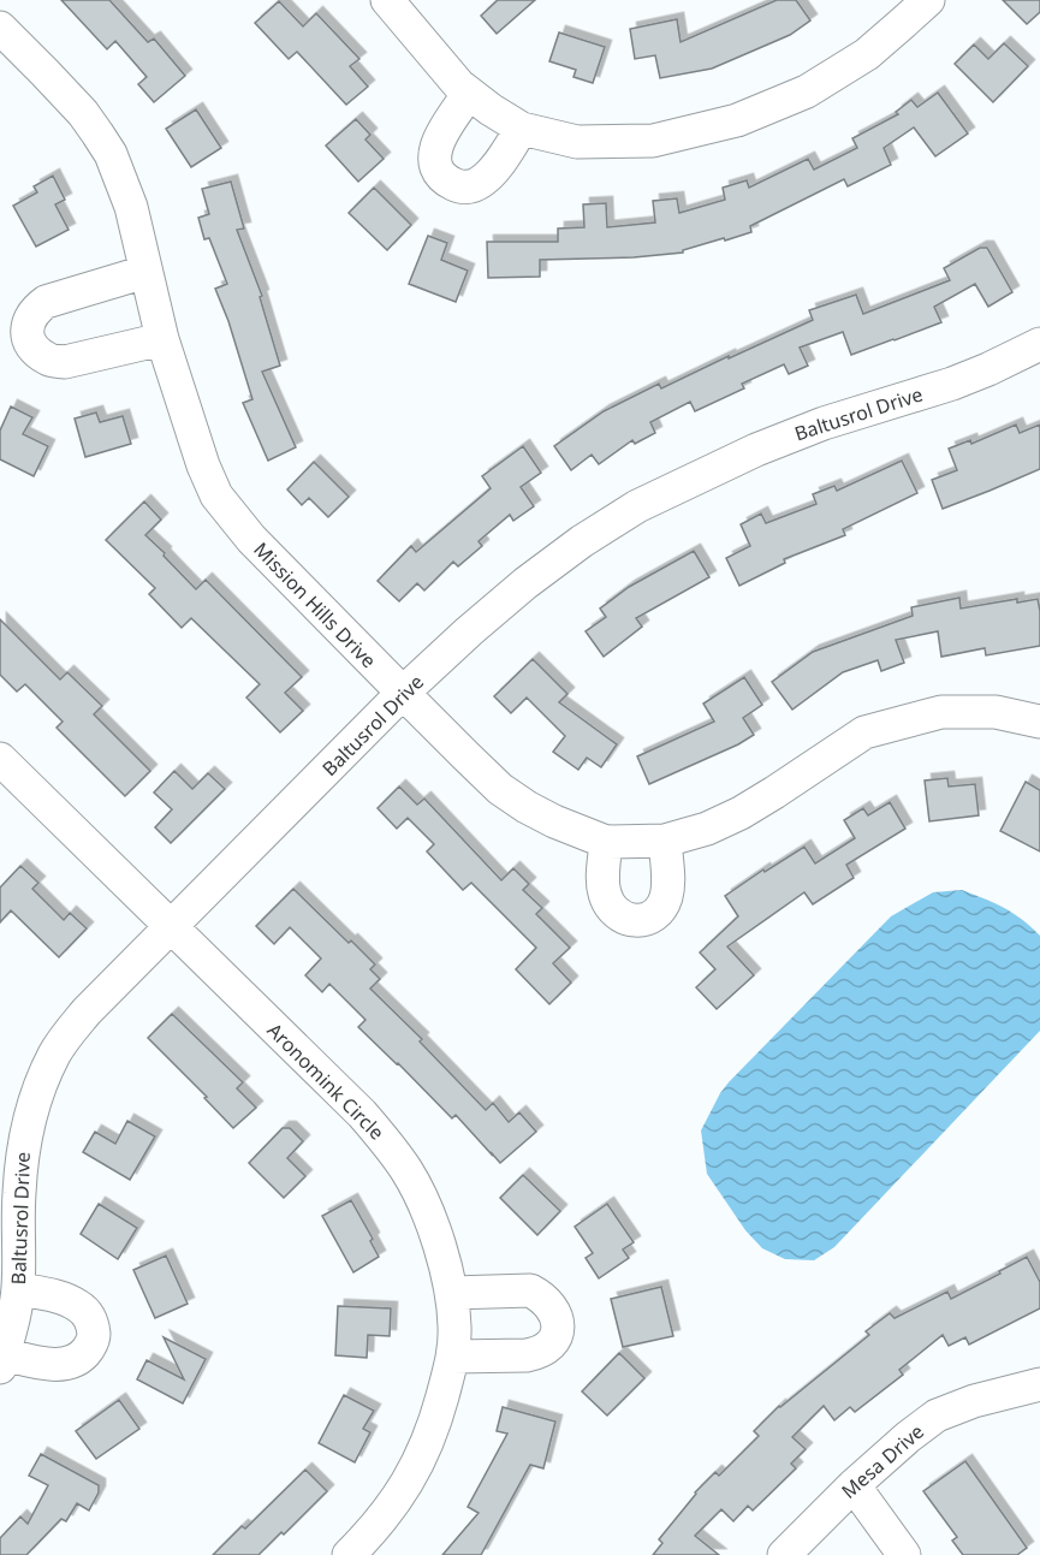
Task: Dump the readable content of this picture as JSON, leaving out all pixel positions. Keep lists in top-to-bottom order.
{
  "streets": {
    "street": [
      "Baltusrol Drive",
      "Mission Hills Drive",
      "Aronomink Circle",
      "Mesa Drive"
    ]
  },
  "crossings": [
    ["Baltusrol Drive", "Mission Hills Drive"],
    ["Baltusrol Drive", "Aronomink Circle"]
  ]
}
